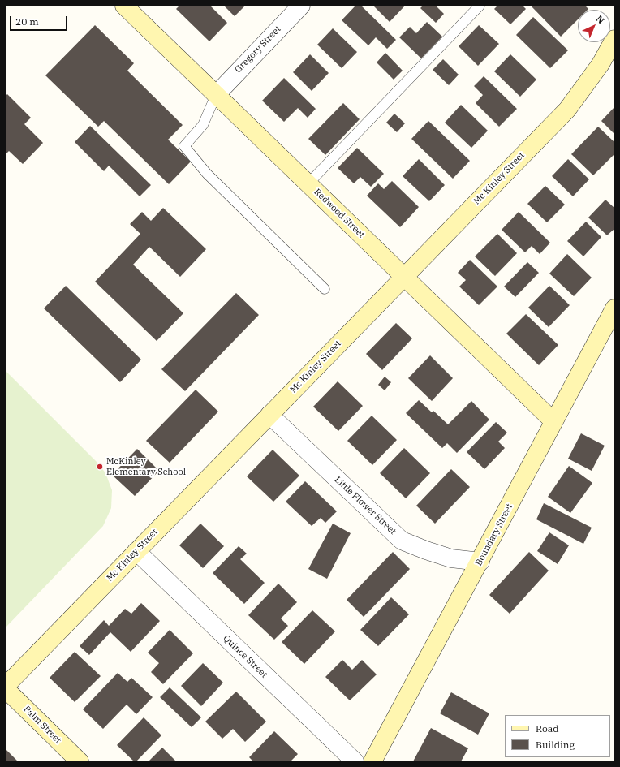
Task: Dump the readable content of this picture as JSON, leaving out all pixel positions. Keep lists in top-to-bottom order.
{
  "streets": {
    "street": [
      "Gregory Street",
      "Mc Kinley Street",
      "Redwood Street",
      "Little Flower Street",
      "Boundary Street",
      "Quince Street",
      "Palm Street"
    ]
  },
  "crossings": [
    ["Gregory Street", "Redwood Street"],
    ["Mc Kinley Street", "Redwood Street"],
    ["Mc Kinley Street", "Little Flower Street"],
    ["Mc Kinley Street", "Quince Street"],
    ["Redwood Street", "Boundary Street"],
    ["Little Flower Street", "Boundary Street"]
  ],
  "places": ["McKinley Elementary School"],
  "legend": ["Road", "Building"],
  "scale_bar": "20 m",
  "north": "top right"
}
